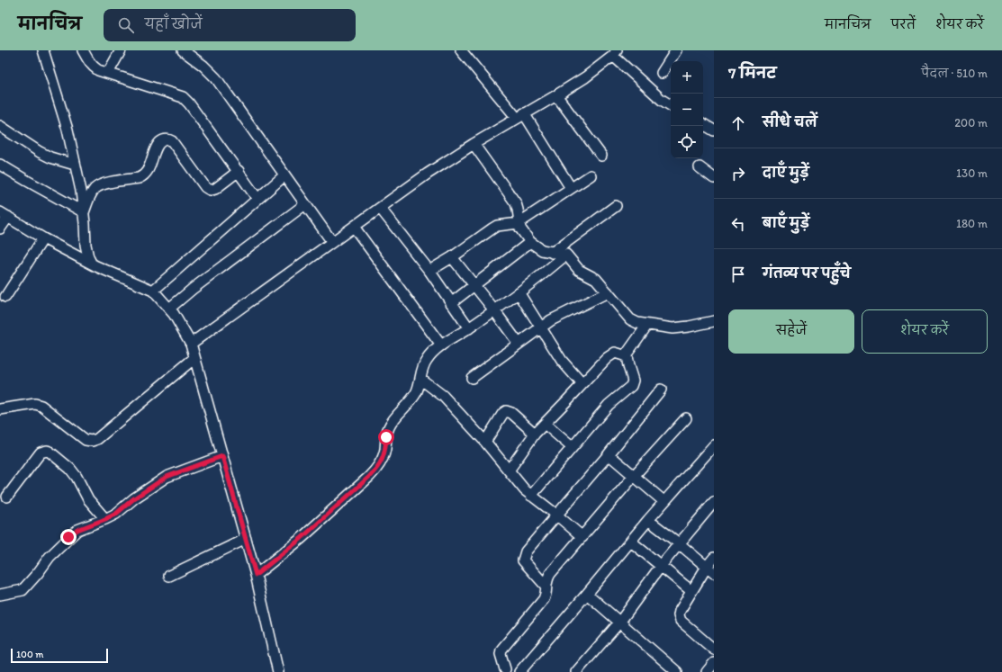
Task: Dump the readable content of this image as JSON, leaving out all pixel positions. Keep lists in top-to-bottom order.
{
  "scale_bar": "100 m",
  "page": {
    "header": "मानचित्र",
    "search": "यहाँ खोजें",
    "nav": ["मानचित्र", "परतें", "शेयर करें"],
    "heading": ["7 मिनट", "पैदल · 510 m"],
    "map_buttons": ["+", "−"],
    "list": [
      ["सीधे चलें", "200 m"],
      ["दाएँ मुड़ें", "130 m"],
      ["बाएँ मुड़ें", "180 m"],
      "गंतव्य पर पहुँचे"
    ],
    "buttons": ["सहेजें", "शेयर करें"],
    "scale": "100 m"
  }
}
